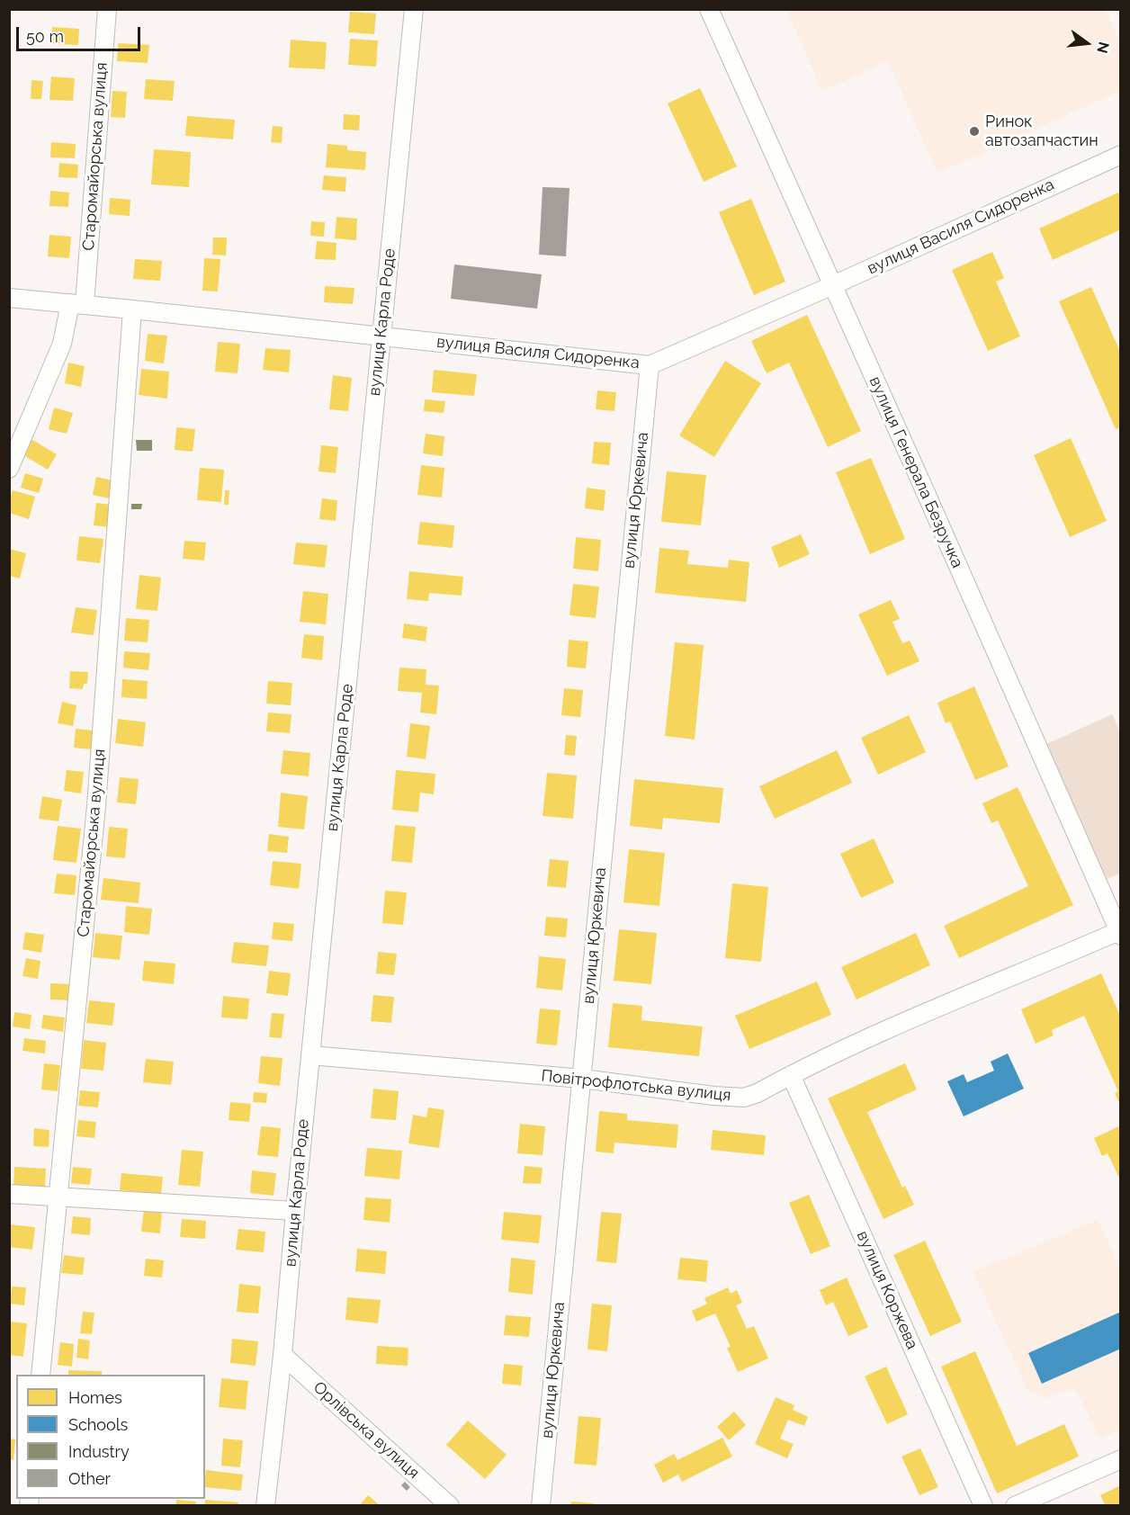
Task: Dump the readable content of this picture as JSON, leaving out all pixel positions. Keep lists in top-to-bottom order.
{
  "streets": {
    "street": [
      "Старомайорська вулиця",
      "вулиця Василя Сидоренка",
      "вулиця Карла Роде",
      "вулиця Генерала Безручка",
      "вулиця Юркевича",
      "Повітрофлотська вулиця",
      "вулиця Коржева",
      "Орлівська вулиця"
    ]
  },
  "crossings": [
    ["Старомайорська вулиця", "вулиця Василя Сидоренка"],
    ["вулиця Василя Сидоренка", "вулиця Карла Роде"],
    ["вулиця Василя Сидоренка", "вулиця Генерала Безручка"],
    ["вулиця Василя Сидоренка", "вулиця Юркевича"],
    ["вулиця Карла Роде", "Повітрофлотська вулиця"],
    ["вулиця Карла Роде", "Орлівська вулиця"],
    ["вулиця Генерала Безручка", "Повітрофлотська вулиця"],
    ["вулиця Юркевича", "Повітрофлотська вулиця"],
    ["Повітрофлотська вулиця", "вулиця Коржева"]
  ],
  "places": ["Ринок автозапчастин"],
  "legend": [
    "Homes",
    "Schools",
    "Industry",
    "Other"
  ],
  "scale_bar": "50 m",
  "north": "right"
}
